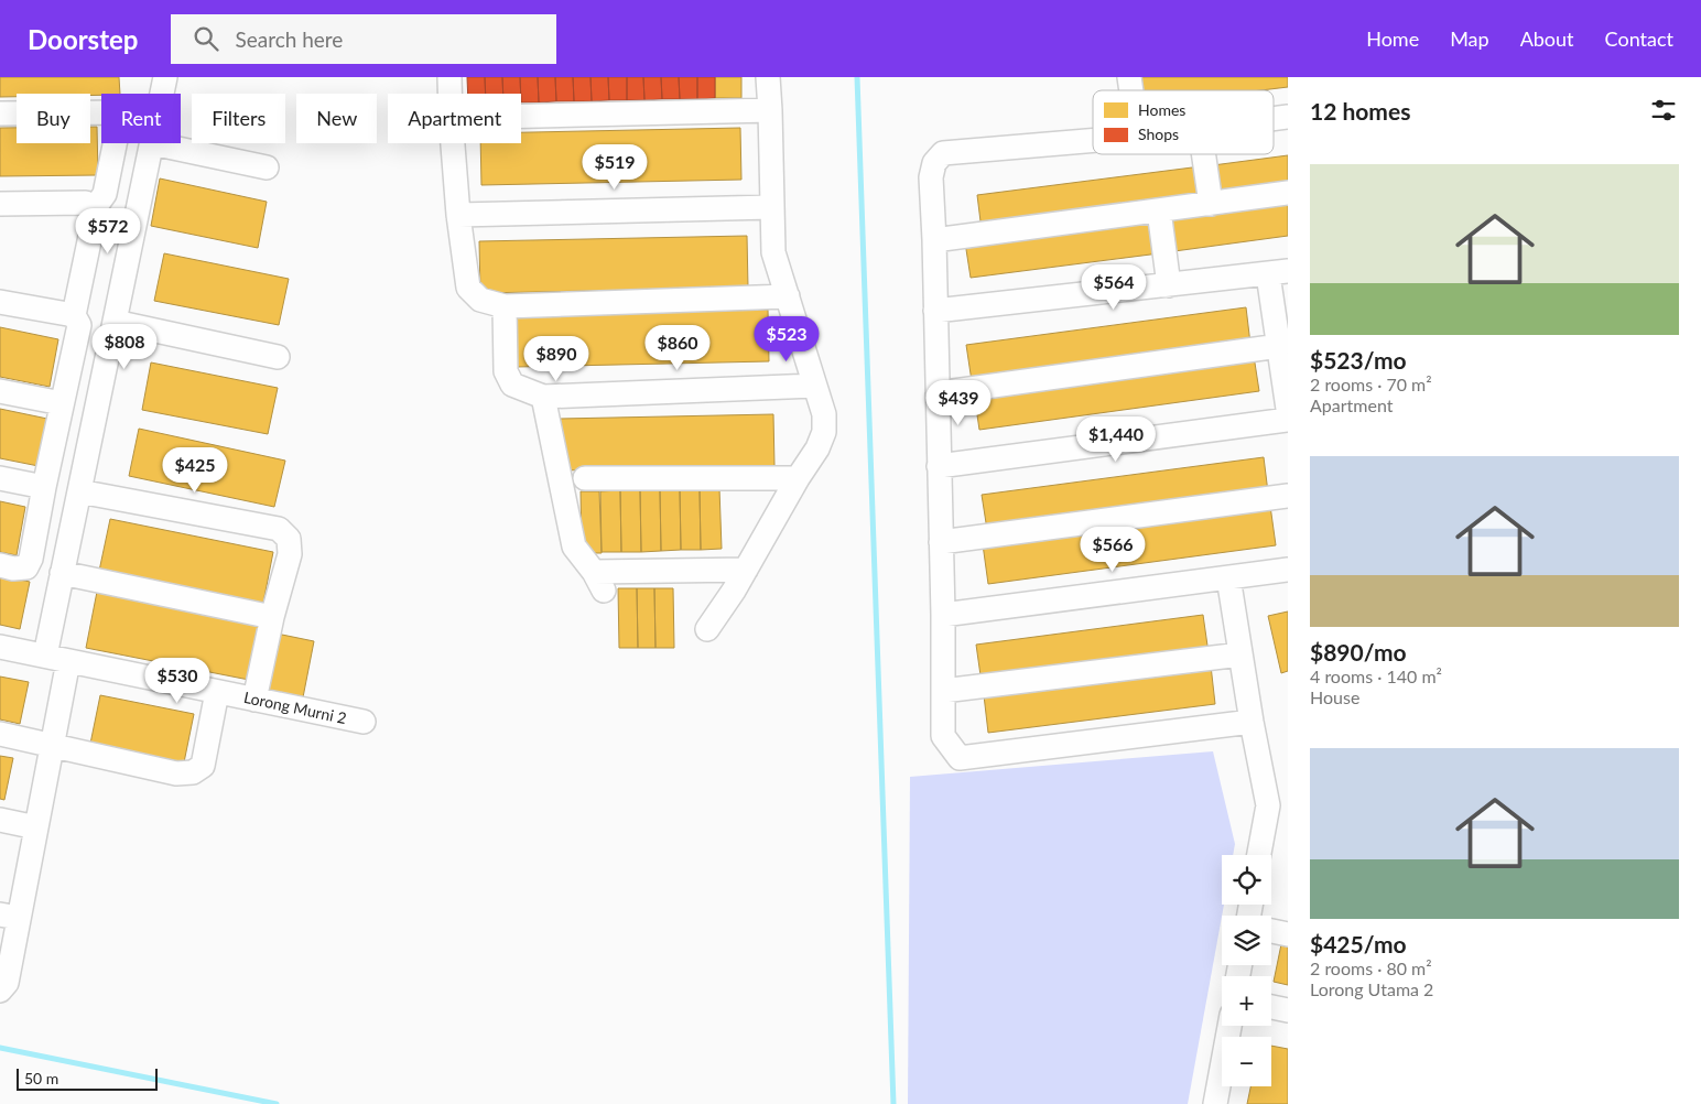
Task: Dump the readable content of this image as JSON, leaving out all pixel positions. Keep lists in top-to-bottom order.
{
  "streets": {
    "street": ["Lorong Murni 2"]
  },
  "legend": ["Homes", "Shops"],
  "scale_bar": "50 m",
  "page": {
    "header": "Doorstep",
    "search": "Search here",
    "nav": [
      "Home",
      "Map",
      "About",
      "Contact"
    ],
    "heading": "12 homes",
    "chip": [
      "Buy",
      "Rent",
      "Filters",
      "New",
      "Apartment"
    ],
    "list": [
      {
        "name": "$523/mo",
        "note": "2 rooms · 70 m² · Apartment"
      },
      {
        "name": "$890/mo",
        "note": "4 rooms · 140 m² · House"
      },
      {
        "name": "$425/mo",
        "note": "2 rooms · 80 m² · Lorong Utama 2"
      }
    ],
    "price": [
      "$519",
      "$572",
      "$564",
      "$523",
      "$808",
      "$860",
      "$890",
      "$439",
      "$1,440",
      "$425",
      "$566",
      "$530"
    ],
    "map_buttons": ["+", "−"],
    "scale": "50 m"
  }
}
